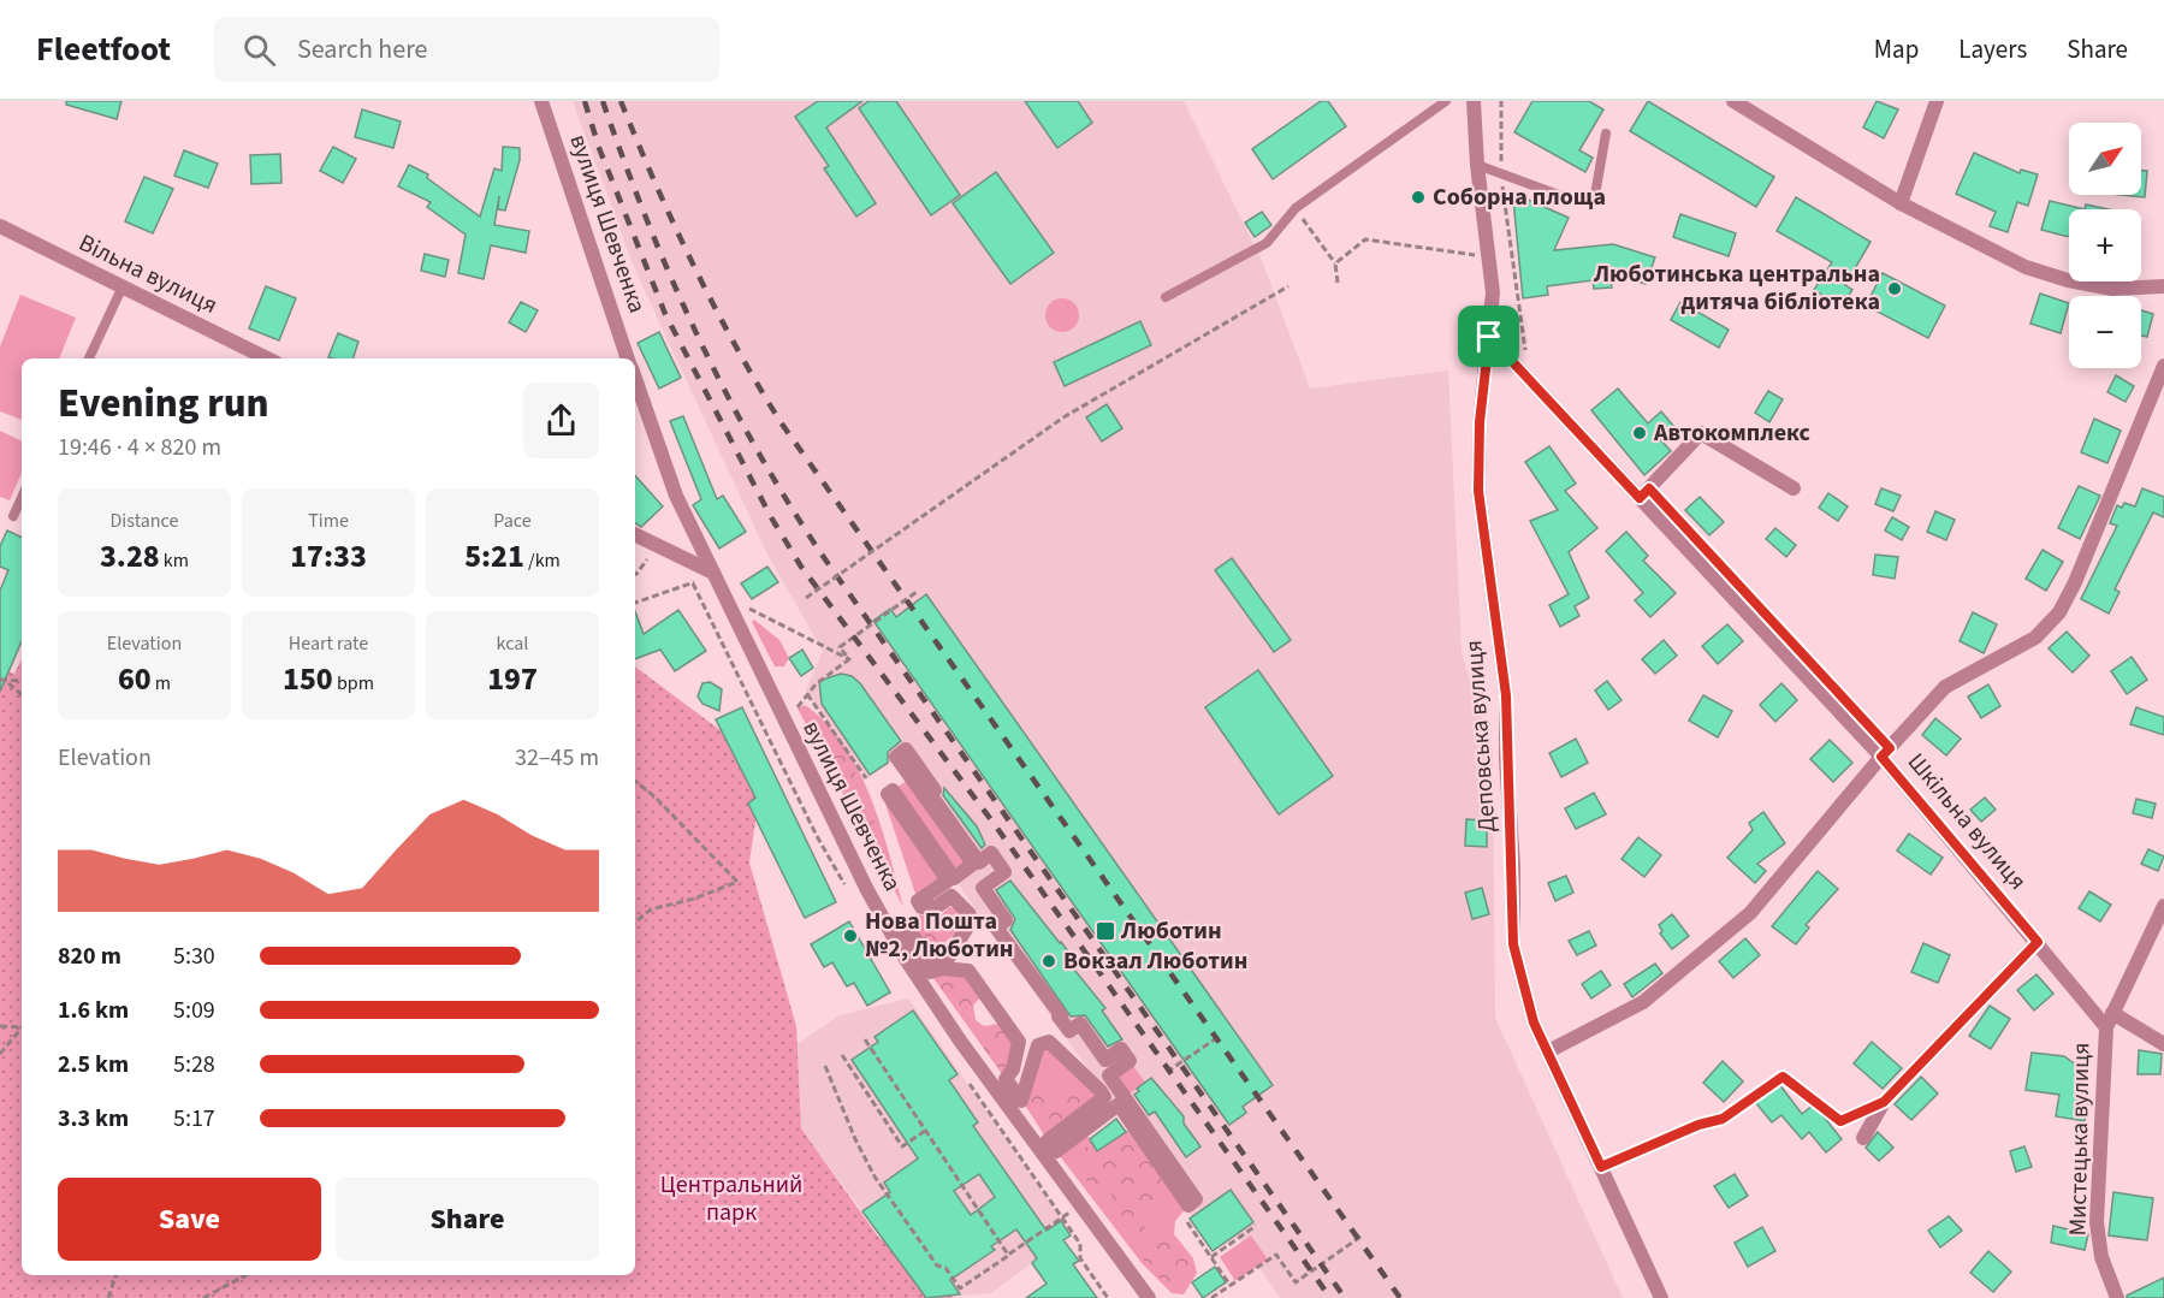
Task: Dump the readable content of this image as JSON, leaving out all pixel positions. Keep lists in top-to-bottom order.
{
  "streets": {
    "street": [
      "вулиця Шевченка",
      "Вільна вулиця",
      "Деповська вулиця",
      "Шкільна вулиця",
      "Мистецька вулиця"
    ]
  },
  "crossings": [
    ["Деповська вулиця", "Шкільна вулиця"],
    ["Шкільна вулиця", "Мистецька вулиця"]
  ],
  "parks": ["Центральний парк"],
  "places": {
    "other": [
      "Соборна площа",
      "Люботинська центральна дитяча бібліотека",
      "Автокомплекс",
      "Нова Пошта №2, Люботин",
      "Вокзал Люботин"
    ],
    "transit": ["Люботин"]
  },
  "north": "top right",
  "page": {
    "header": "Fleetfoot",
    "search": "Search here",
    "nav": ["Map", "Layers", "Share"],
    "map_buttons": ["+", "−"],
    "heading": ["Evening run", "19:46 · 4 × 820 m"],
    "stats": [
      ["Distance", "3.28 km"],
      ["Time", "17:33"],
      ["Pace", "5:21 /km"],
      ["Elevation", "60 m"],
      ["Heart rate", "150 bpm"],
      ["kcal", "197"]
    ],
    "chart": ["Elevation", "32–45 m"],
    "list": [
      {
        "name": "820 m",
        "note": "5:30"
      },
      {
        "name": "1.6 km",
        "note": "5:09"
      },
      {
        "name": "2.5 km",
        "note": "5:28"
      },
      {
        "name": "3.3 km",
        "note": "5:17"
      }
    ],
    "buttons": ["Save", "Share"]
  }
}
